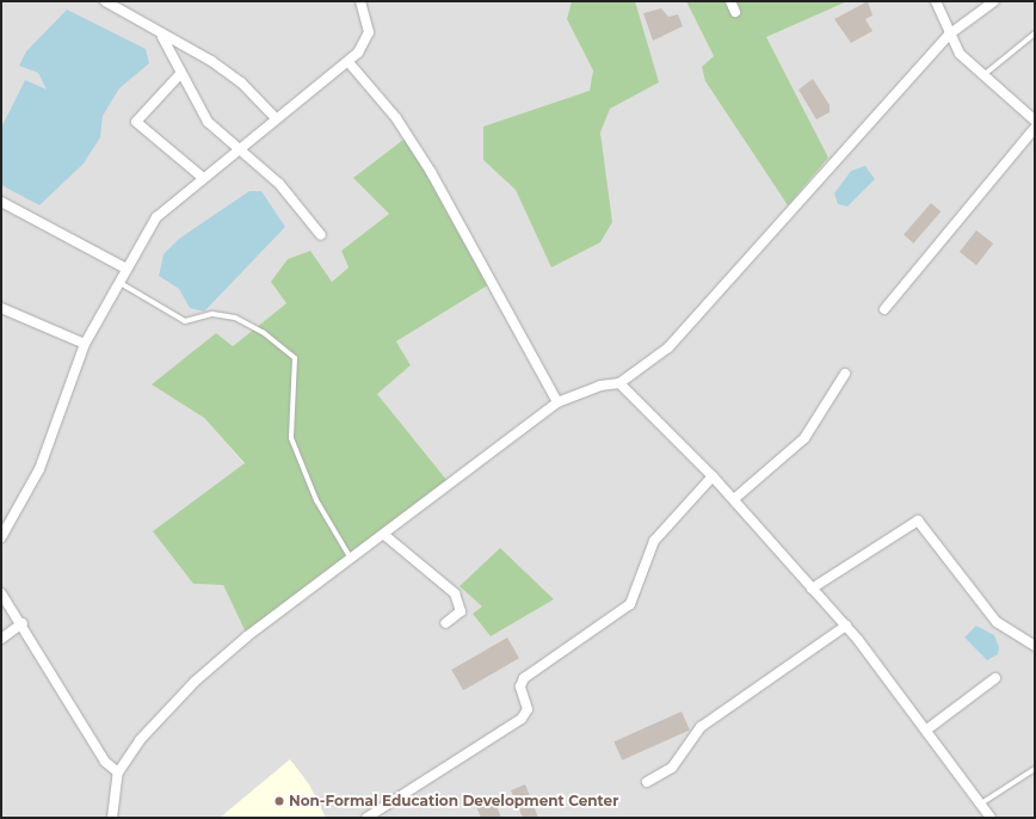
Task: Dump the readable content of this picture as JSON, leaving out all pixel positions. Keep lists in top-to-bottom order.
{
  "places": ["Non-Formal Education Development Center"]
}
